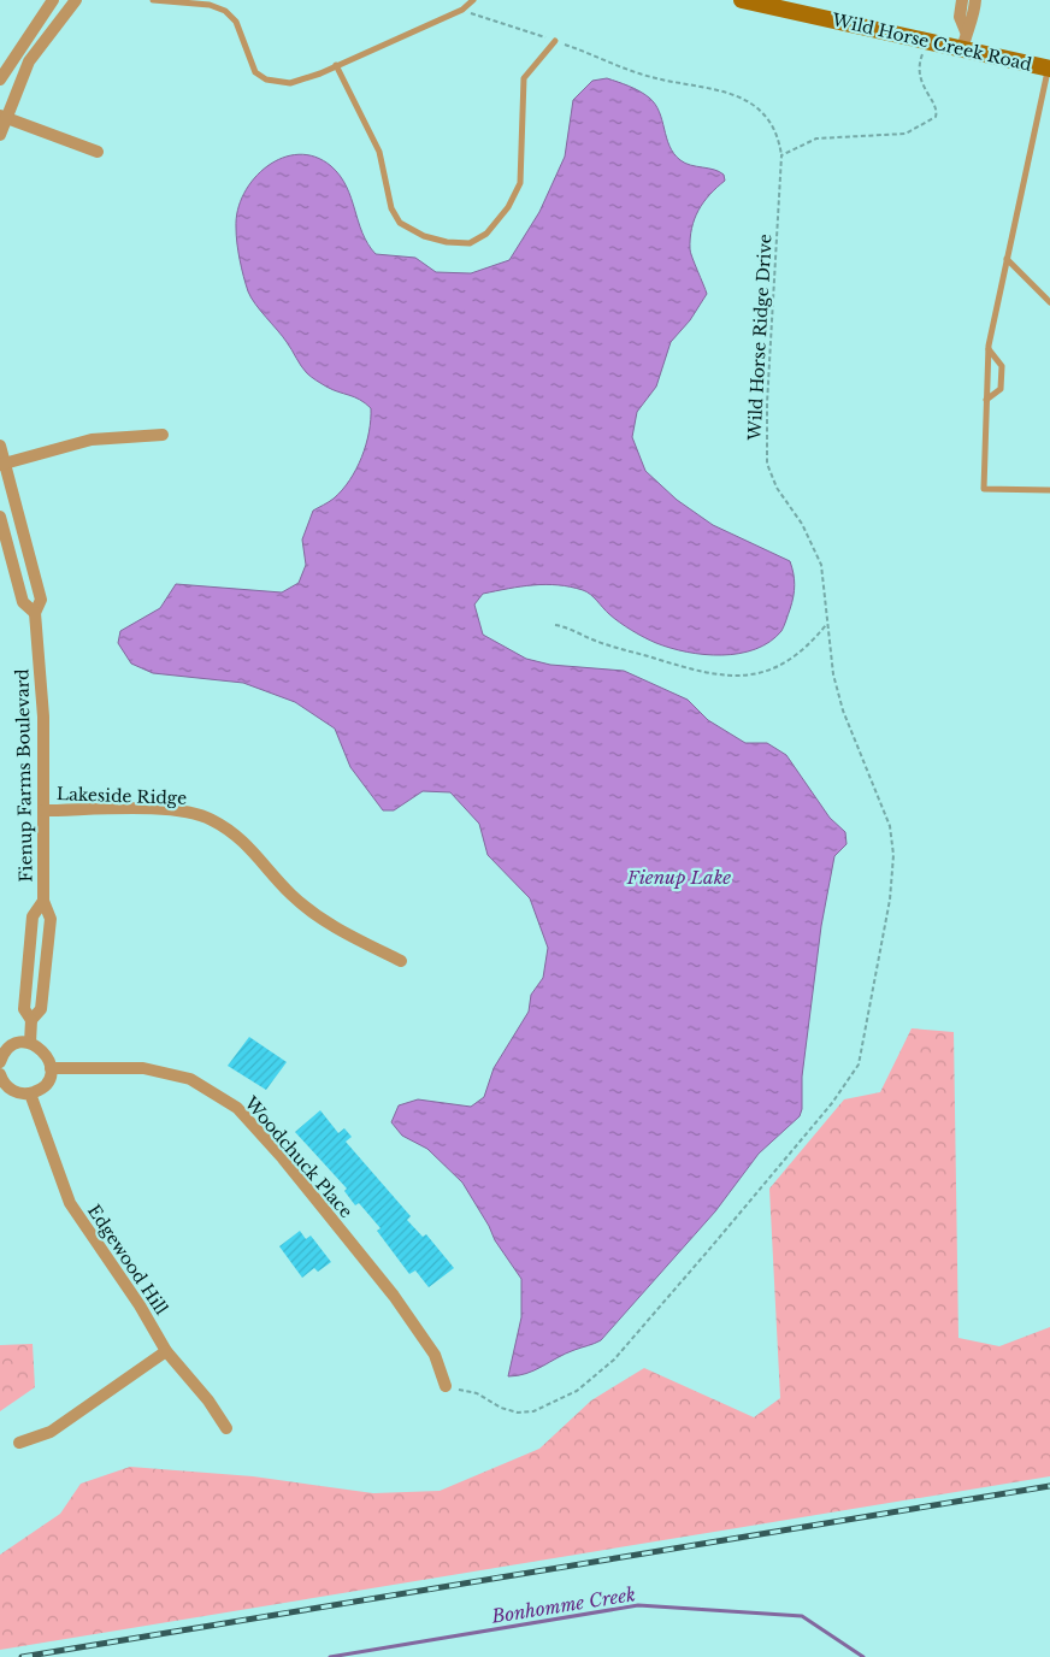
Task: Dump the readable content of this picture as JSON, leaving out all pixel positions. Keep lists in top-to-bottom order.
{
  "streets": {
    "main road": ["Wild Horse Creek Road"],
    "street": [
      "Fienup Farms Boulevard",
      "Lakeside Ridge",
      "Woodchuck Place",
      "Edgewood Hill"
    ],
    "path": ["Wild Horse Ridge Drive"]
  },
  "crossings": [
    ["Wild Horse Ridge Drive", "Woodchuck Place"],
    ["Fienup Farms Boulevard", "Lakeside Ridge"]
  ],
  "water": ["Fienup Lake", "Bonhomme Creek"]
}
